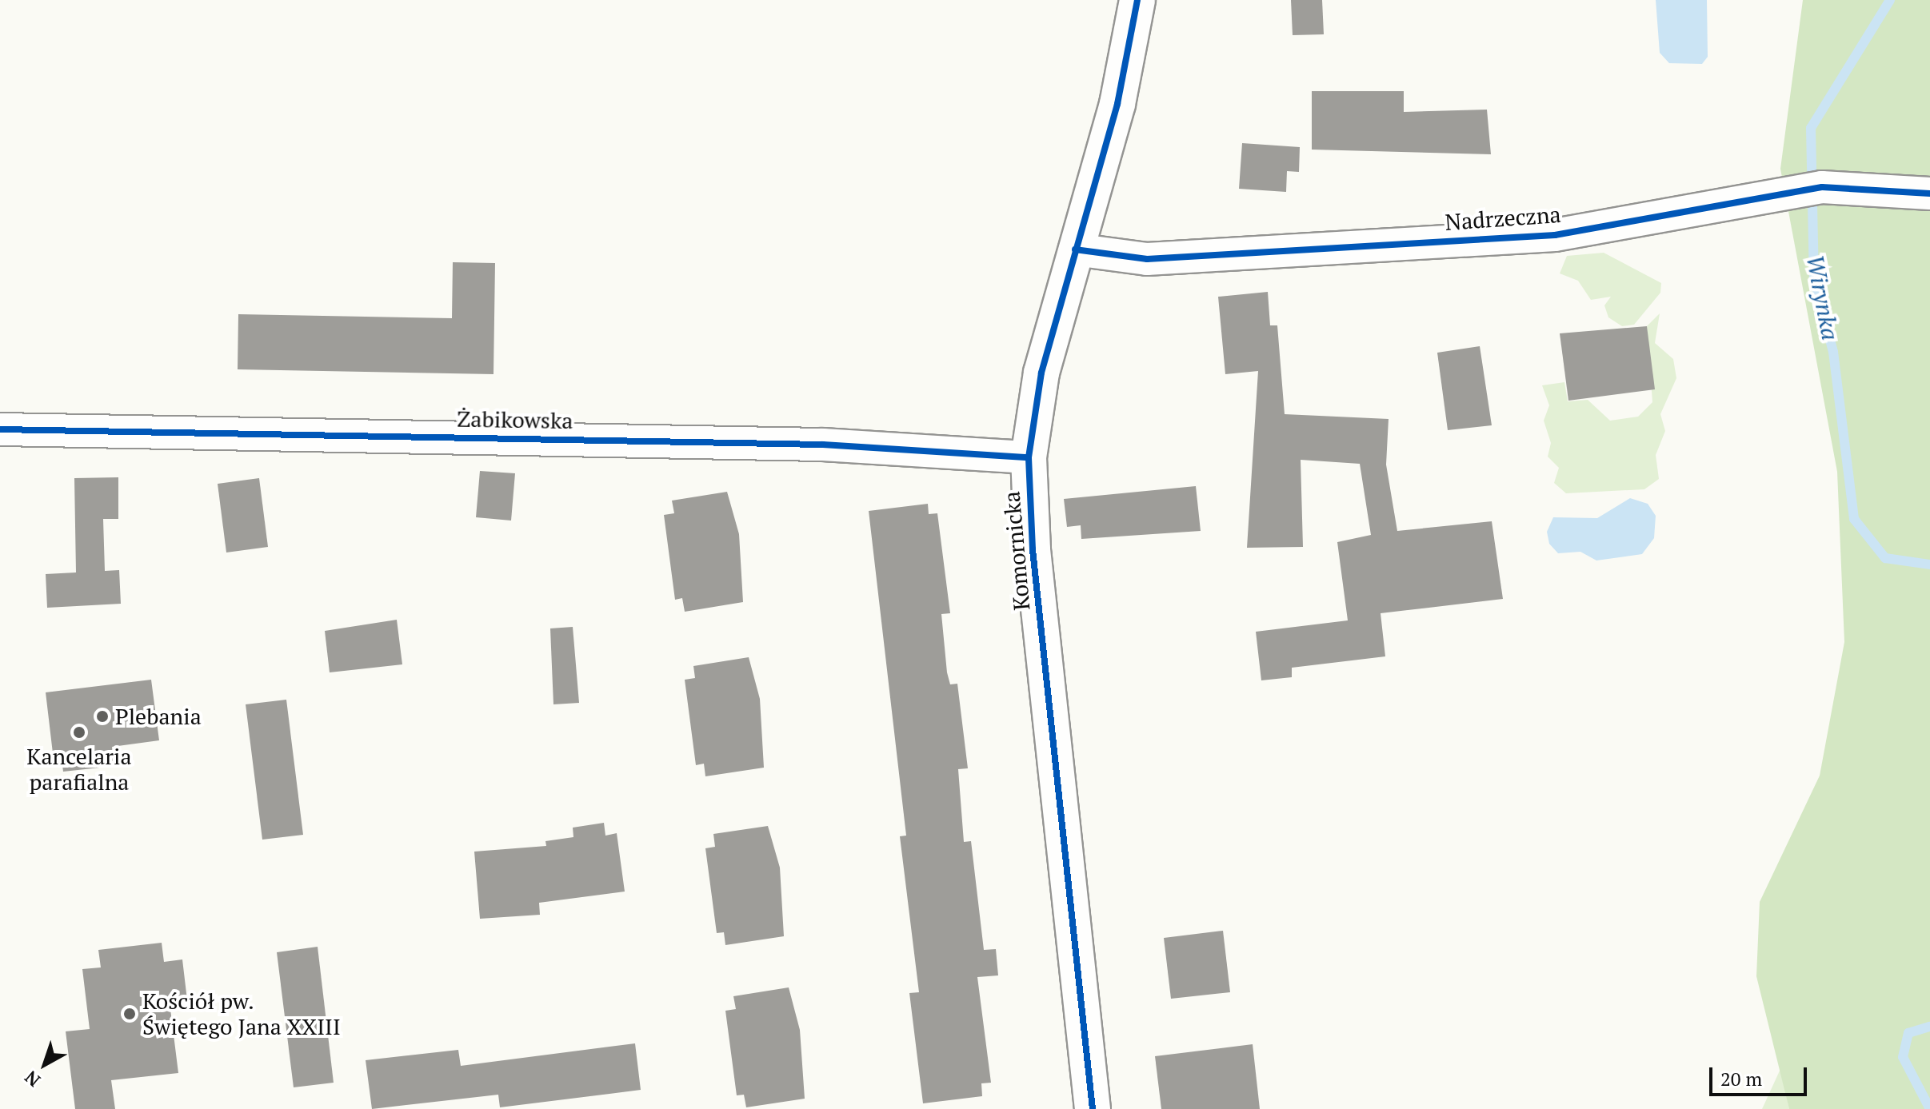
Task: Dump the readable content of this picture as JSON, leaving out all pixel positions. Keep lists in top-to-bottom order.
{
  "streets": {
    "street": ["Nadrzeczna", "Żabikowska", "Komornicka"]
  },
  "crossings": [
    ["Nadrzeczna", "Komornicka"],
    ["Żabikowska", "Komornicka"]
  ],
  "water": ["Wirynka"],
  "places": ["Plebania", "Kancelaria parafialna", "Kościół pw. Świętego Jana XXIII"],
  "scale_bar": "20 m",
  "north": "bottom left"
}
